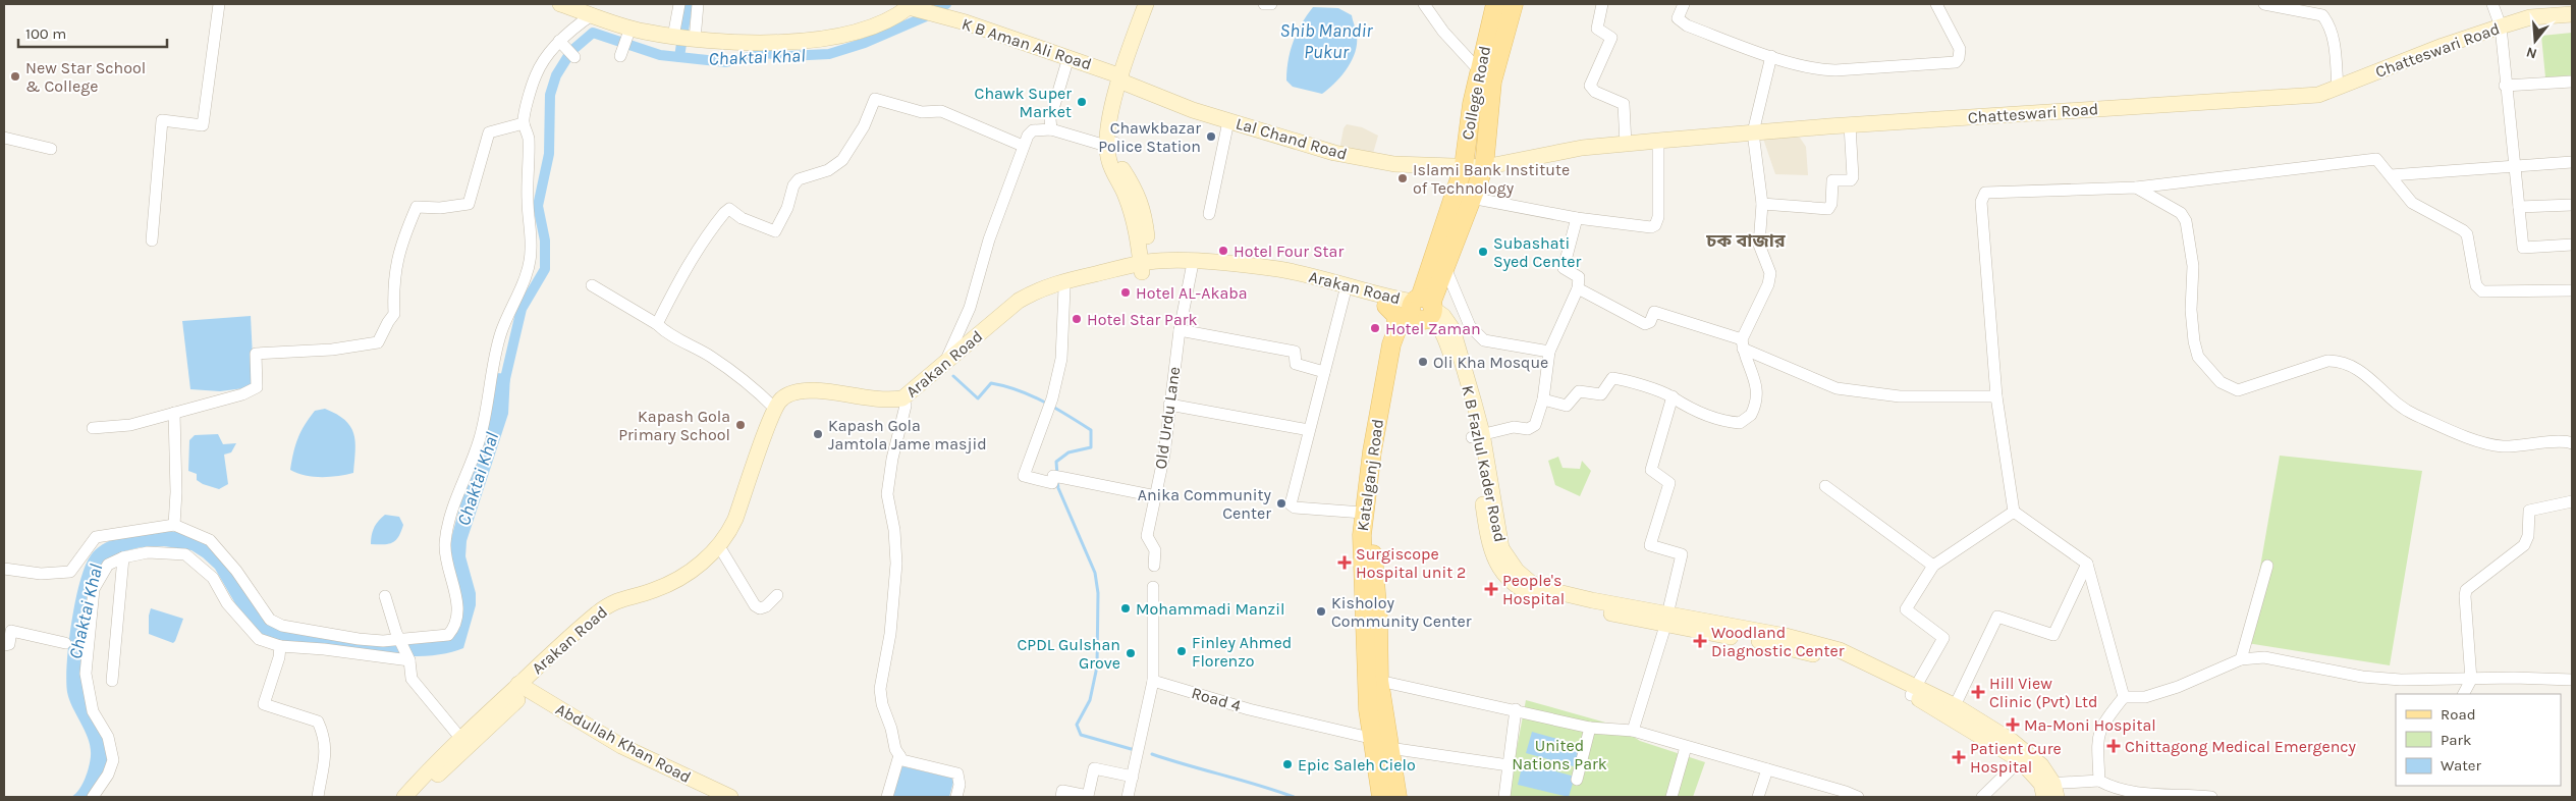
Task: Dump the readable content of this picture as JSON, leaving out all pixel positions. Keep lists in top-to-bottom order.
{
  "streets": {
    "main road": [
      "K B Aman Ali Road",
      "Chatteswari Road",
      "College Road",
      "Lal Chand Road",
      "Arakan Road",
      "K B Fazlul Kader Road",
      "Katalganj Road",
      "Abdullah Khan Road"
    ],
    "street": ["Old Urdu Lane", "Road 4"]
  },
  "crossings": [
    ["K B Aman Ali Road", "Lal Chand Road"],
    ["Chatteswari Road", "College Road"],
    ["Chatteswari Road", "Lal Chand Road"],
    ["College Road", "Lal Chand Road"],
    ["College Road", "Arakan Road"],
    ["College Road", "K B Fazlul Kader Road"],
    ["College Road", "Katalganj Road"],
    ["Arakan Road", "Old Urdu Lane"],
    ["Arakan Road", "K B Fazlul Kader Road"],
    ["Arakan Road", "Katalganj Road"],
    ["Arakan Road", "Abdullah Khan Road"],
    ["K B Fazlul Kader Road", "Katalganj Road"],
    ["Katalganj Road", "Road 4"]
  ],
  "districts": ["চক বাজার"],
  "water": ["Shib Mandir Pukur", "Chaktai Khal"],
  "parks": ["United Nations Park"],
  "places": {
    "other": [
      "New Star School & College",
      "Chawk Super Market",
      "Chawkbazar Police Station",
      "Islami Bank Institute of Technology",
      "Hotel Four Star",
      "Subashati Syed Center",
      "Hotel AL-Akaba",
      "Hotel Star Park",
      "Hotel Zaman",
      "Oli Kha Mosque",
      "Kapash Gola Primary School",
      "Kapash Gola Jamtola Jame masjid",
      "Anika Community Center",
      "Mohammadi Manzil",
      "Kisholoy Community Center",
      "Finley Ahmed Florenzo",
      "CPDL Gulshan Grove",
      "Epic Saleh Cielo"
    ],
    "health": [
      "Surgiscope Hospital unit 2",
      "People's Hospital",
      "Woodland Diagnostic Center",
      "Hill View Clinic (Pvt) Ltd",
      "Ma-Moni Hospital",
      "Chittagong Medical Emergency",
      "Patient Cure Hospital"
    ]
  },
  "legend": ["Road", "Park", "Water"],
  "scale_bar": "100 m",
  "north": "bottom"
}
